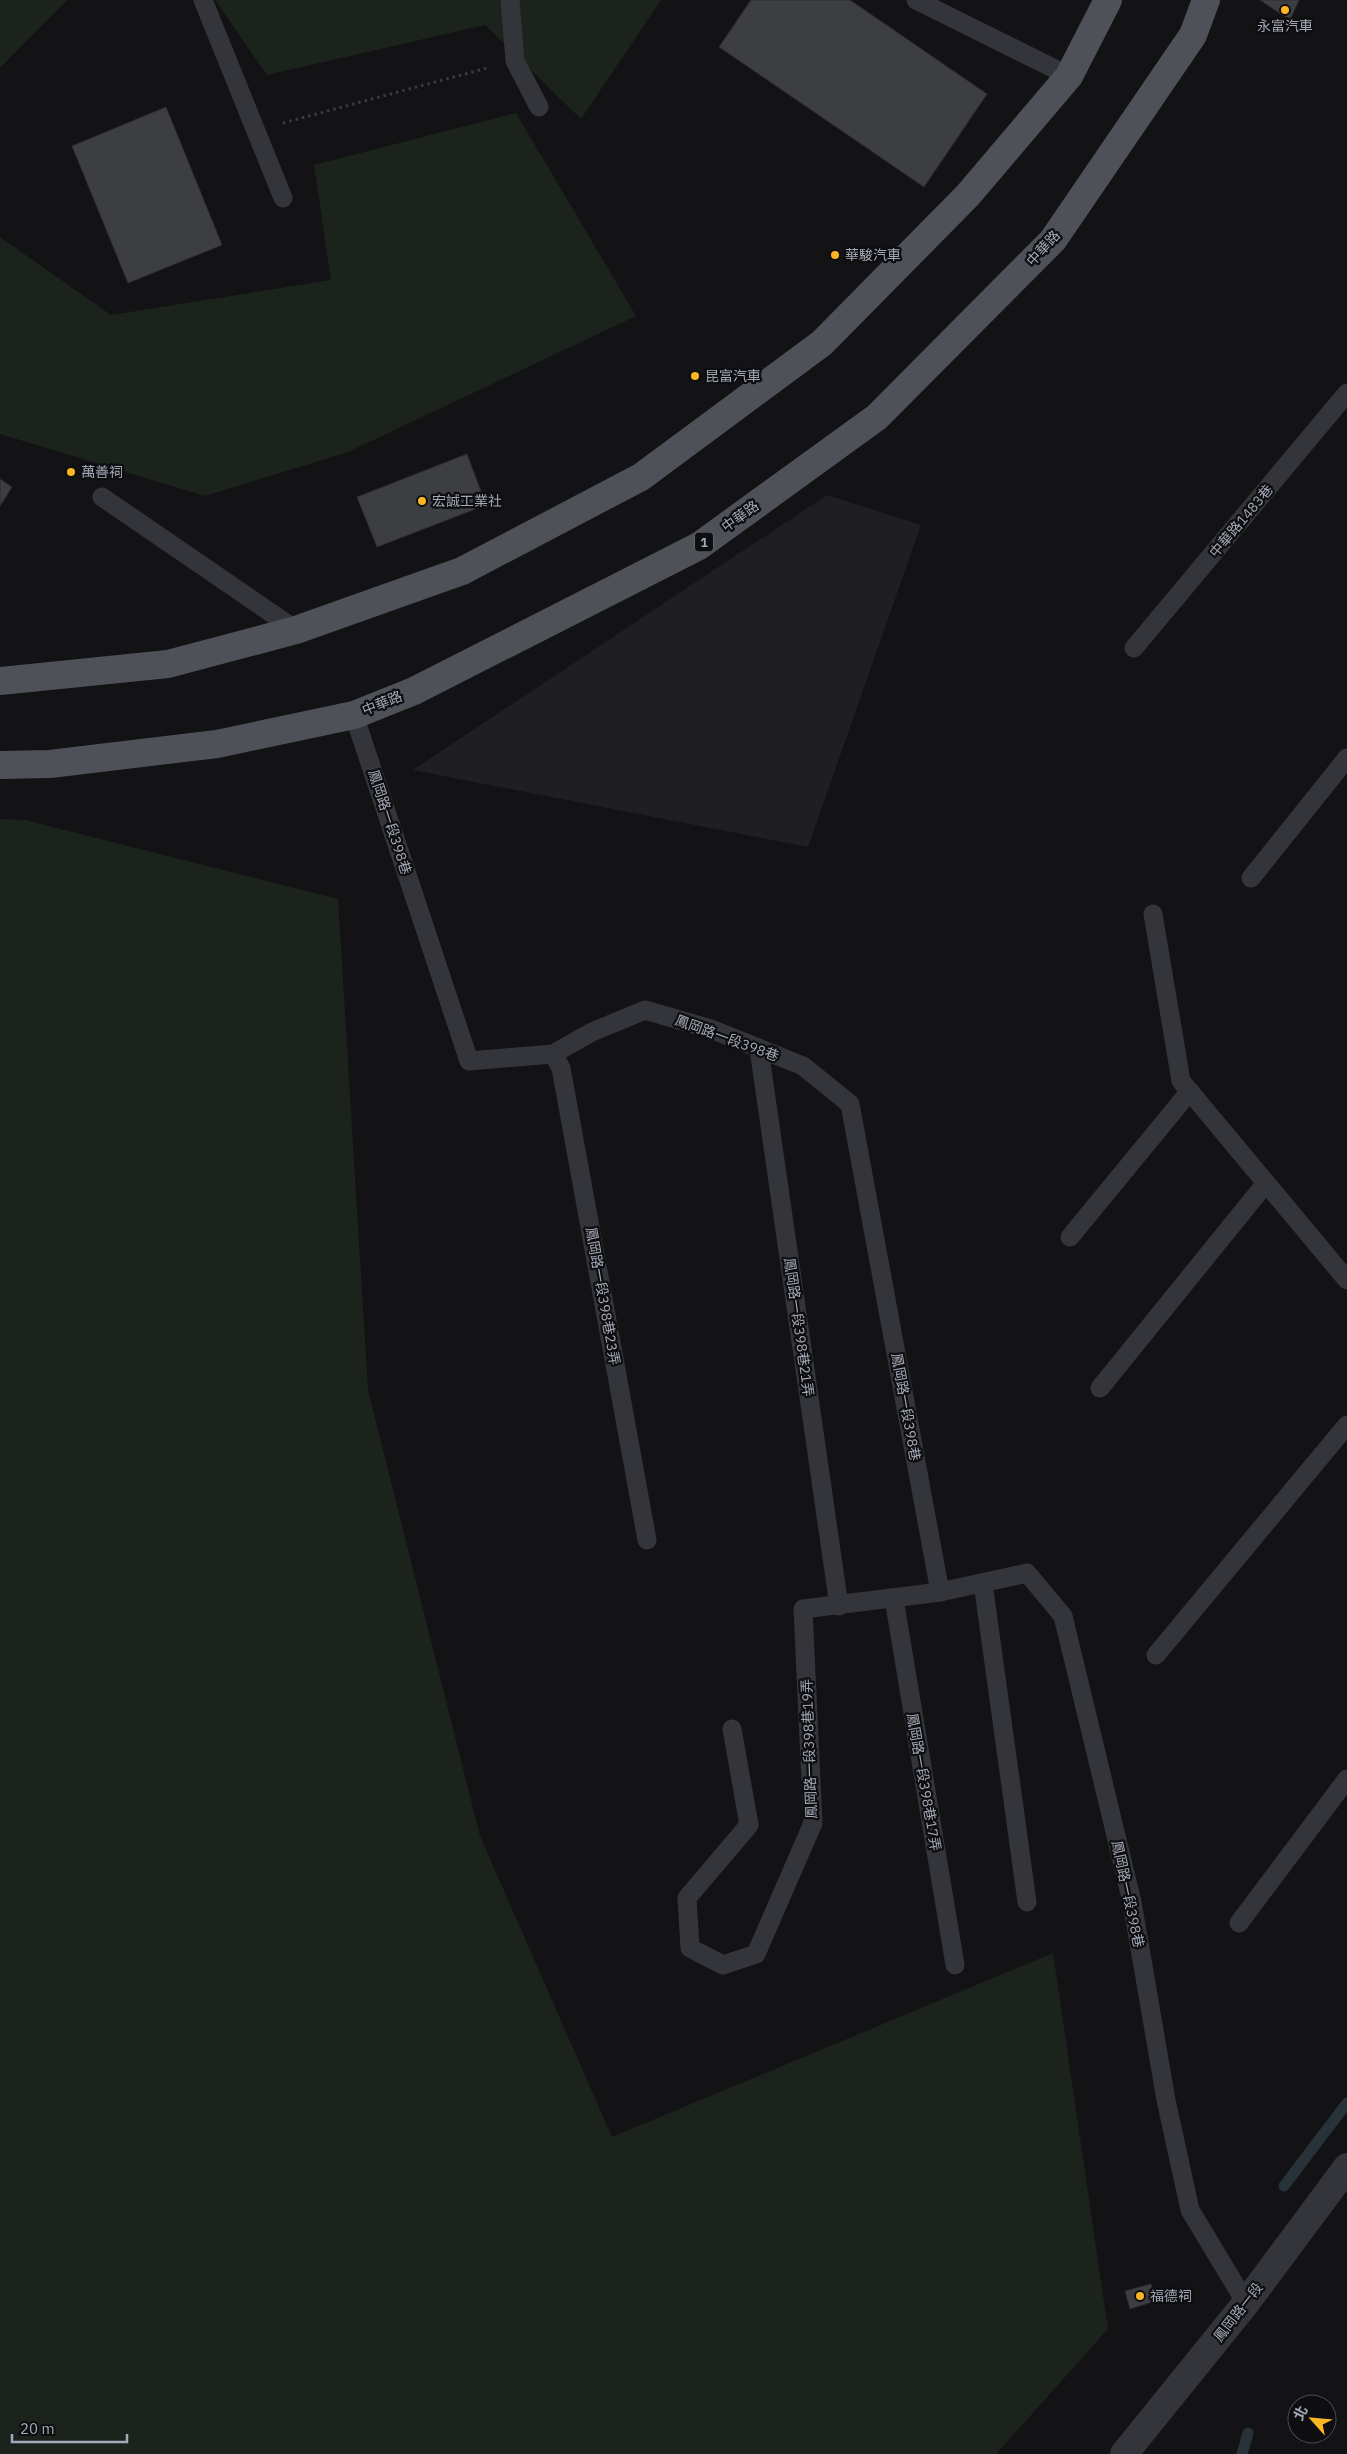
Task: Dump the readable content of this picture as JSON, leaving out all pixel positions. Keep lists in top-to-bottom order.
{
  "streets": {
    "main road": ["中華路", "1"],
    "street": ["鳳岡路一段"],
    "lane": [
      "中華路1483巷",
      "鳳岡路一段398巷",
      "鳳岡路一段398巷23弄",
      "鳳岡路一段398巷21弄",
      "鳳岡路一段398巷19弄",
      "鳳岡路一段398巷17弄"
    ]
  },
  "crossings": [
    ["中華路", "鳳岡路一段398巷"],
    ["鳳岡路一段398巷", "鳳岡路一段398巷23弄"],
    ["鳳岡路一段398巷", "鳳岡路一段398巷21弄"],
    ["鳳岡路一段398巷", "鳳岡路一段398巷19弄"],
    ["鳳岡路一段398巷", "鳳岡路一段398巷17弄"],
    ["鳳岡路一段398巷", "鳳岡路一段"]
  ],
  "places": [
    "永富汽車",
    "華駿汽車",
    "昆富汽車",
    "萬善祠",
    "宏誠工業社",
    "福德祠"
  ],
  "scale_bar": "20 m",
  "north": "top left"
}
